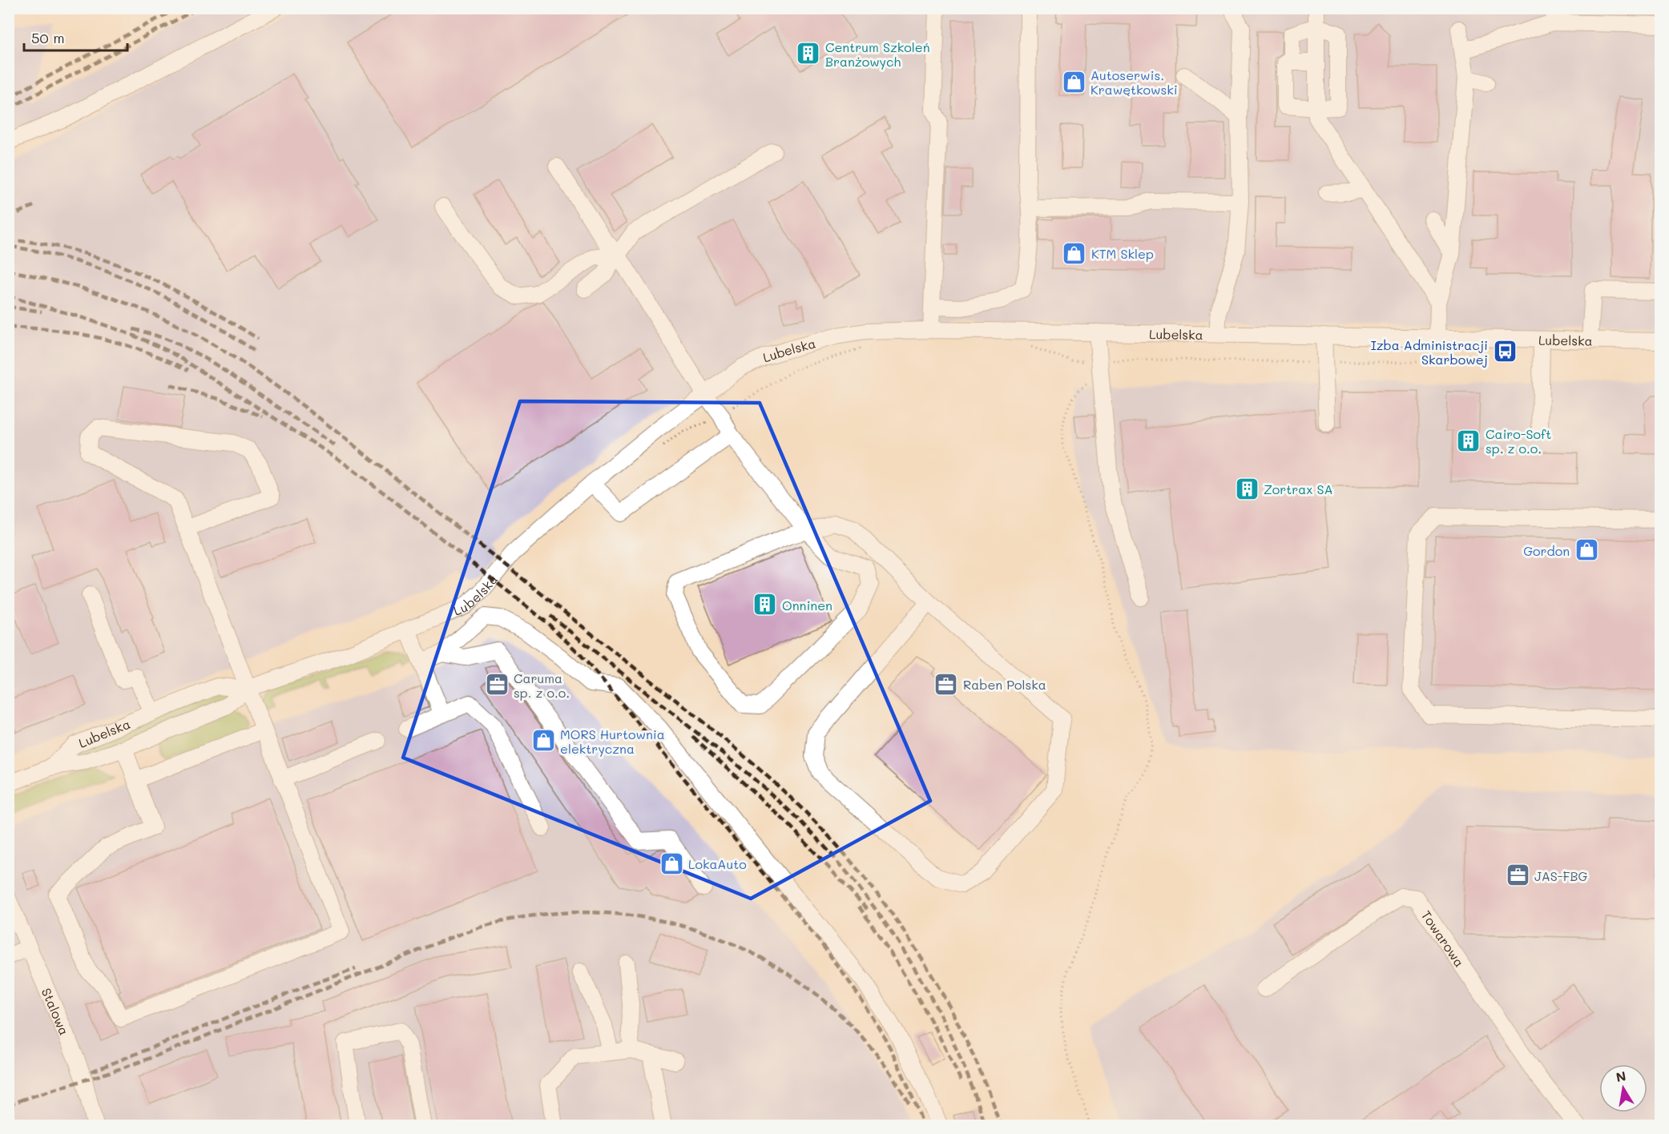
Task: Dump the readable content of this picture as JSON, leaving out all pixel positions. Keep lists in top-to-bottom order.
{
  "streets": {
    "street": ["Lubelska", "Towarowa", "Stalowa"]
  },
  "places": {
    "building": [
      "Centrum Szkoleń Branżowych",
      "Cairo-Soft sp. z o.o.",
      "Zortrax SA",
      "Onninen"
    ],
    "shop": [
      "Autoserwis. Krawętkowski",
      "KTM Sklep",
      "Gordon",
      "MORS Hurtownia elektryczna",
      "LokaAuto"
    ],
    "bus stop": ["Izba Administracji Skarbowej"],
    "office": ["Raben Polska", "Caruma sp. z o.o.", "JAS-FBG"]
  },
  "scale_bar": "50 m",
  "north": "top"
}
